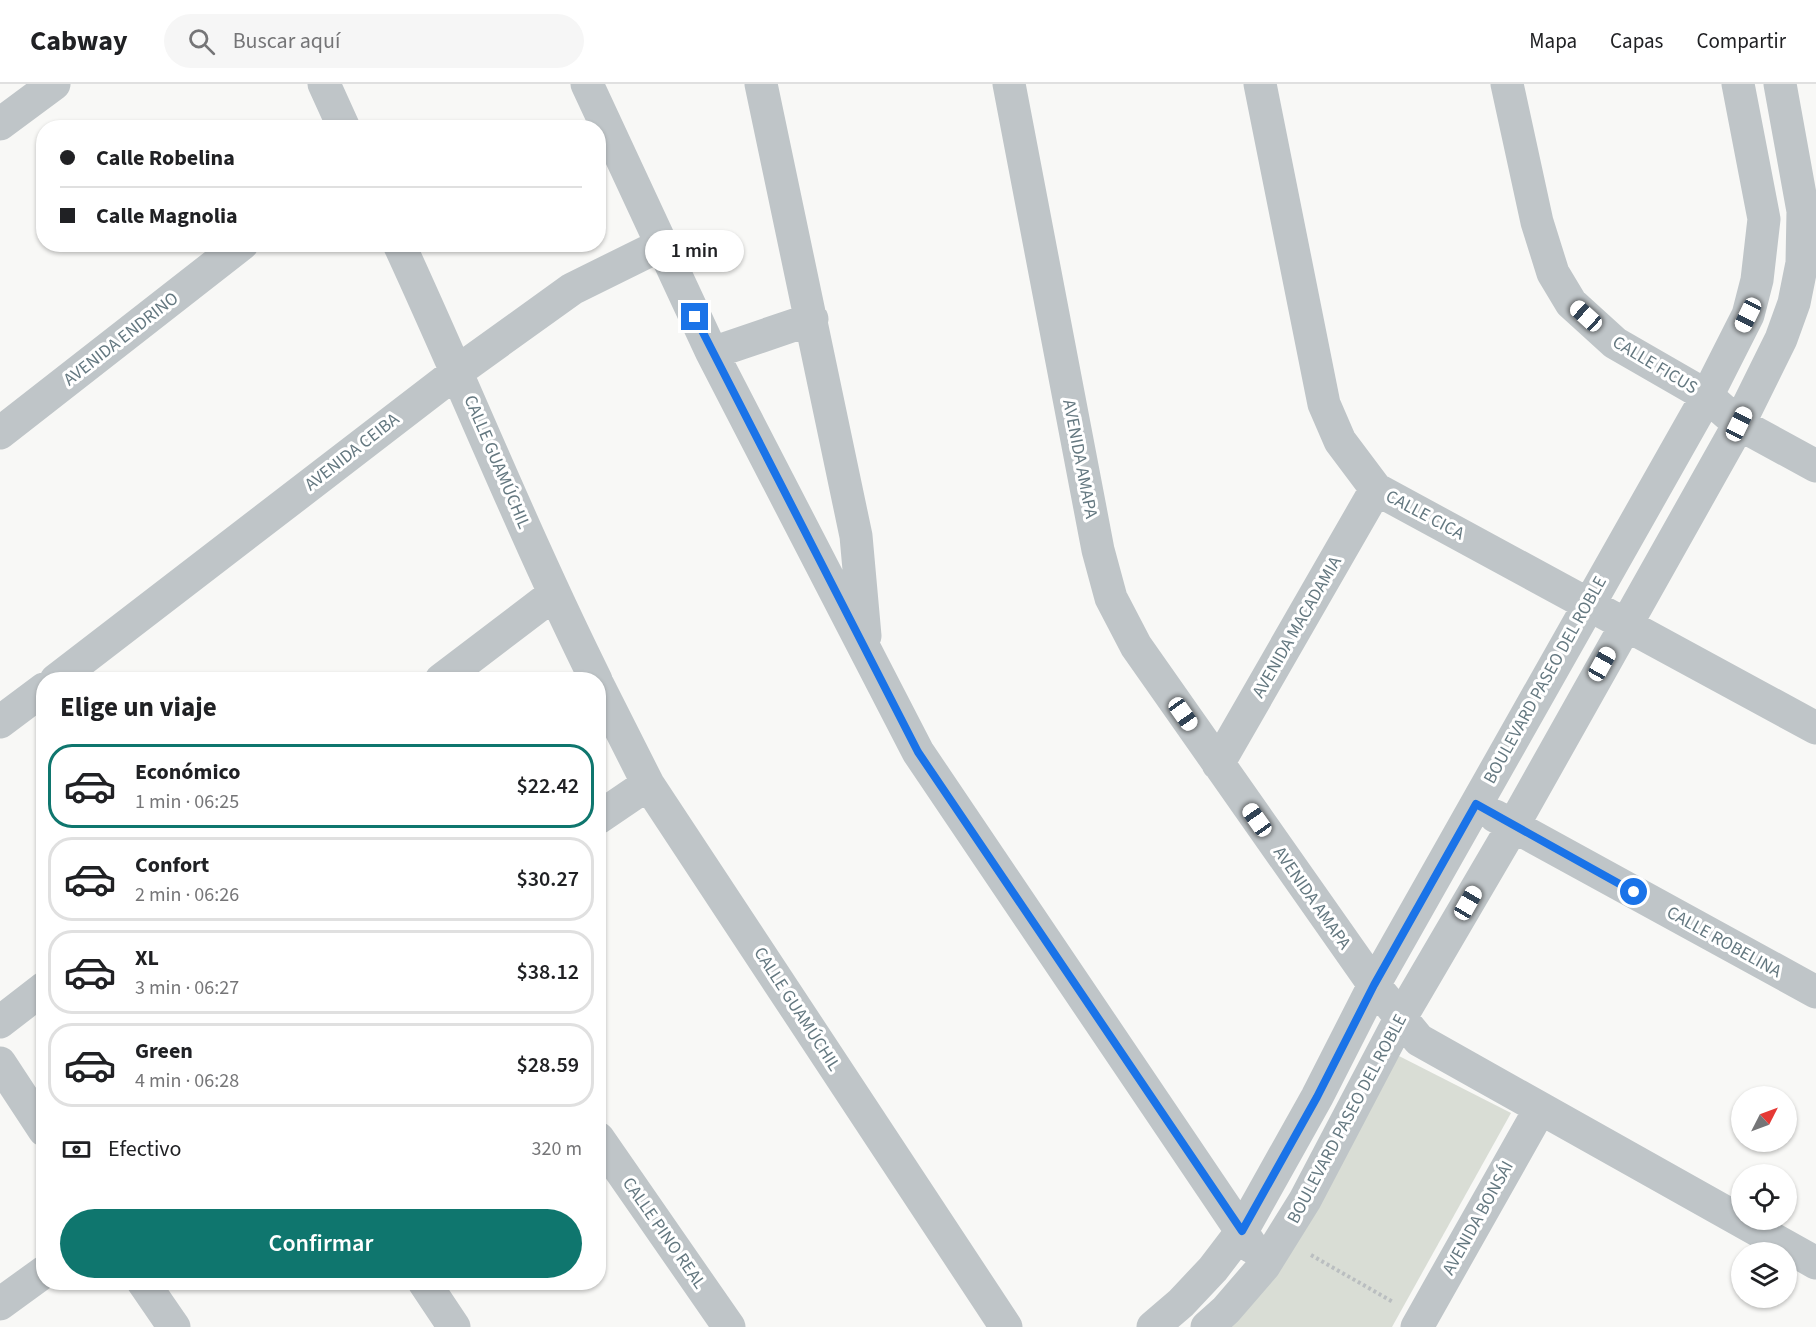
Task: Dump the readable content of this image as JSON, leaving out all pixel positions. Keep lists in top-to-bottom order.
{
  "streets": {
    "street": [
      "AVENIDA ENDRINO",
      "CALLE FICUS",
      "AVENIDA CEIBA",
      "AVENIDA AMAPA",
      "CALLE GUAMÚCHIL",
      "CALLE CICA",
      "AVENIDA MACADAMIA",
      "BOULEVARD PASEO DEL ROBLE",
      "CALLE ROBELINA",
      "AVENIDA BONSÁI",
      "CALLE PINO REAL"
    ]
  },
  "crossings": [
    ["CALLE FICUS", "BOULEVARD PASEO DEL ROBLE"],
    ["AVENIDA CEIBA", "CALLE GUAMÚCHIL"],
    ["AVENIDA AMAPA", "AVENIDA MACADAMIA"],
    ["AVENIDA AMAPA", "BOULEVARD PASEO DEL ROBLE"],
    ["AVENIDA AMAPA", "AVENIDA BONSÁI"],
    ["CALLE CICA", "AVENIDA MACADAMIA"],
    ["CALLE CICA", "BOULEVARD PASEO DEL ROBLE"],
    ["BOULEVARD PASEO DEL ROBLE", "CALLE ROBELINA"]
  ],
  "north": "top right",
  "page": {
    "header": "Cabway",
    "search": "Buscar aquí",
    "nav": ["Mapa", "Capas", "Compartir"],
    "banner": ["Calle Robelina", "Calle Magnolia"],
    "bubble": "1 min",
    "heading": "Elige un viaje",
    "list": [
      {
        "name": "Económico",
        "note": "1 min · 06:25",
        "value": "$22.42"
      },
      {
        "name": "Confort",
        "note": "2 min · 06:26",
        "value": "$30.27"
      },
      {
        "name": "XL",
        "note": "3 min · 06:27",
        "value": "$38.12"
      },
      {
        "name": "Green",
        "note": "4 min · 06:28",
        "value": "$28.59"
      }
    ],
    "pay": ["Efectivo", "320 m"],
    "buttons": "Confirmar"
  }
}
